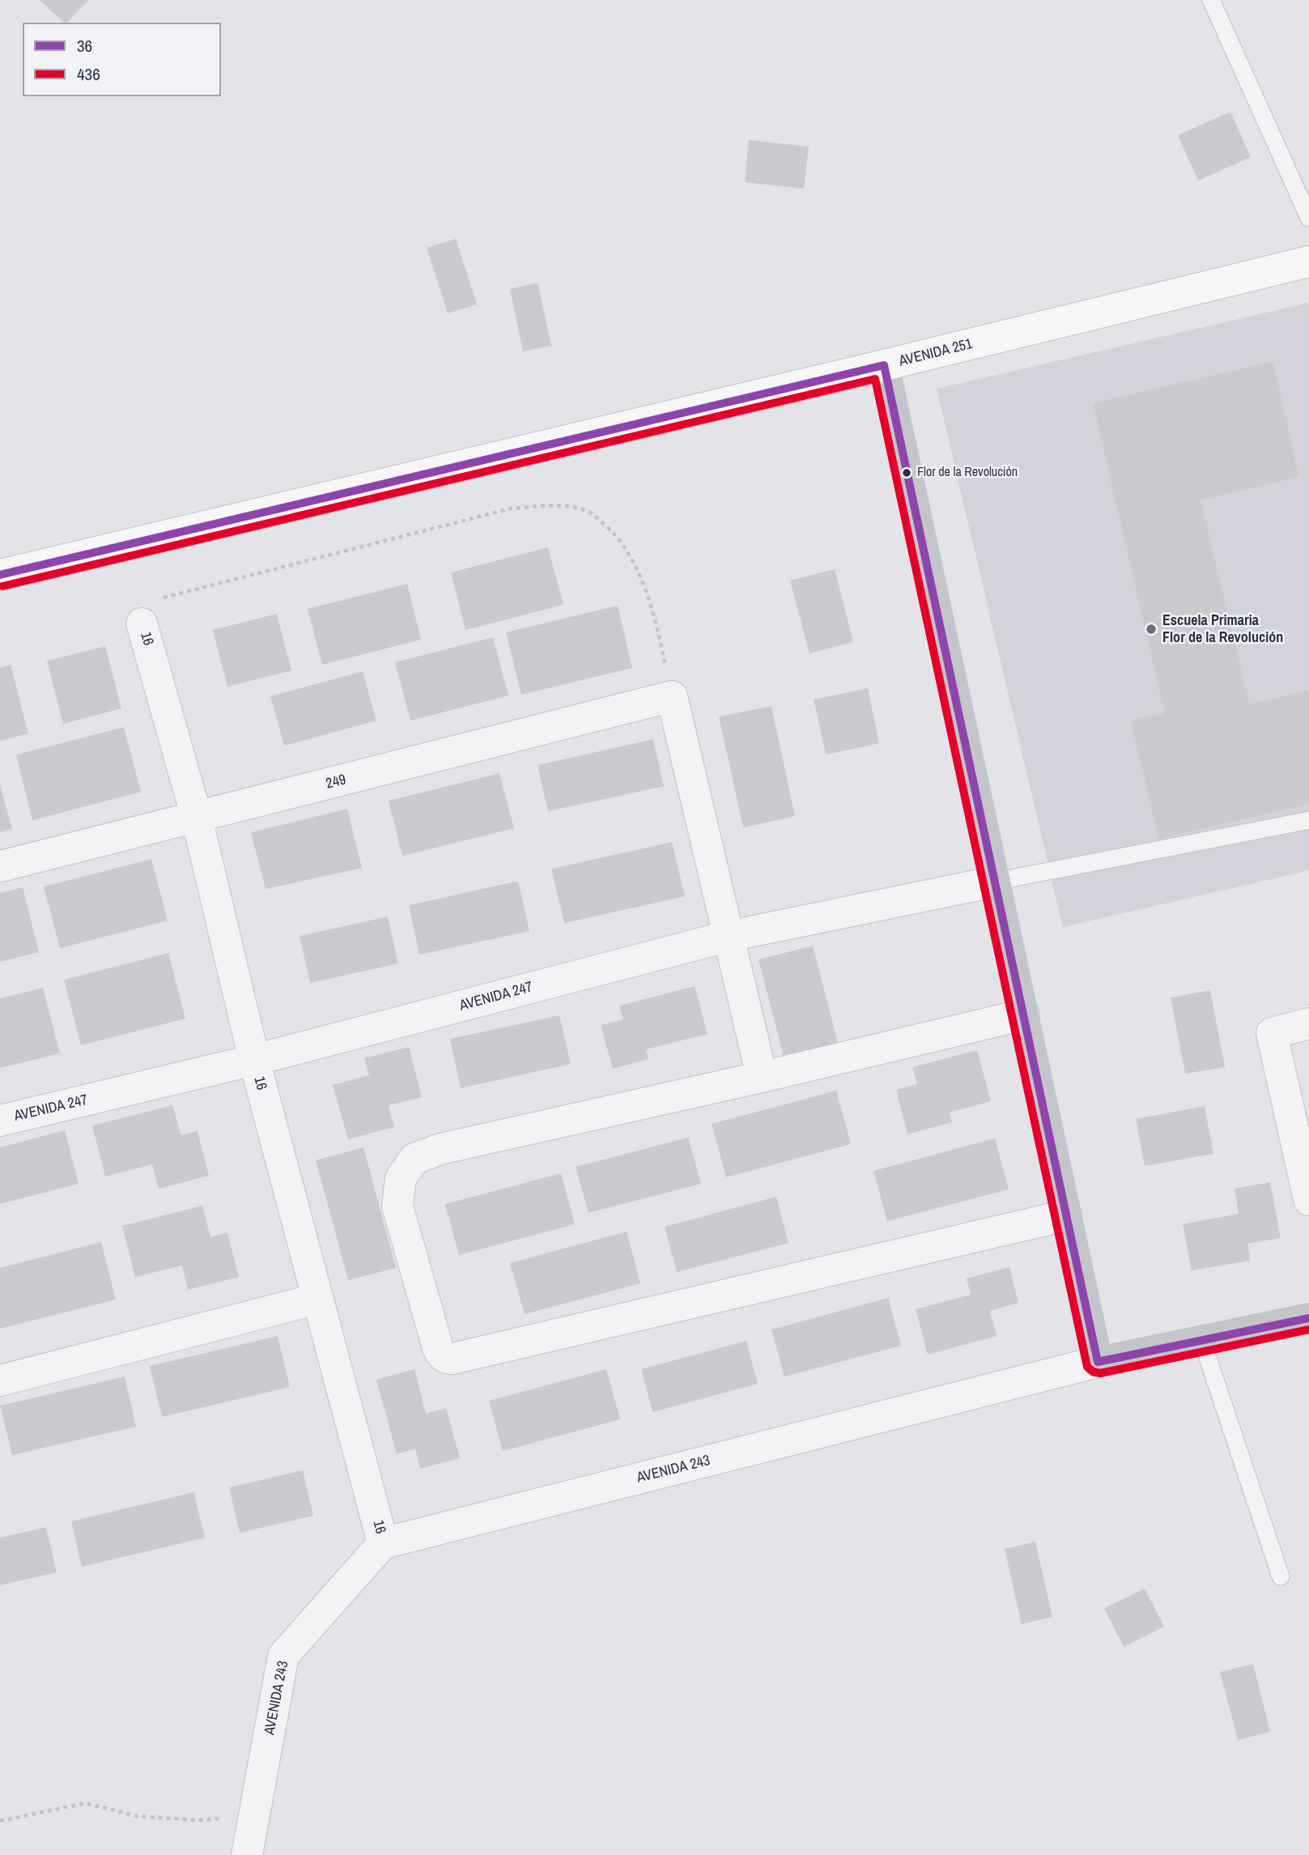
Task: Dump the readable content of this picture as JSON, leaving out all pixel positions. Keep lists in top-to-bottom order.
{
  "streets": {
    "main road": ["AVENIDA 251"],
    "street": [
      "16",
      "249",
      "AVENIDA 247",
      "AVENIDA 243"
    ]
  },
  "crossings": [
    ["16", "249"],
    ["16", "AVENIDA 247"],
    ["16", "AVENIDA 243"]
  ],
  "places": ["Flor de la Revolución", "Escuela Primaria Flor de la Revolución"],
  "lines": ["transit line 36", "transit line 436"],
  "legend": ["36", "436"]
}
